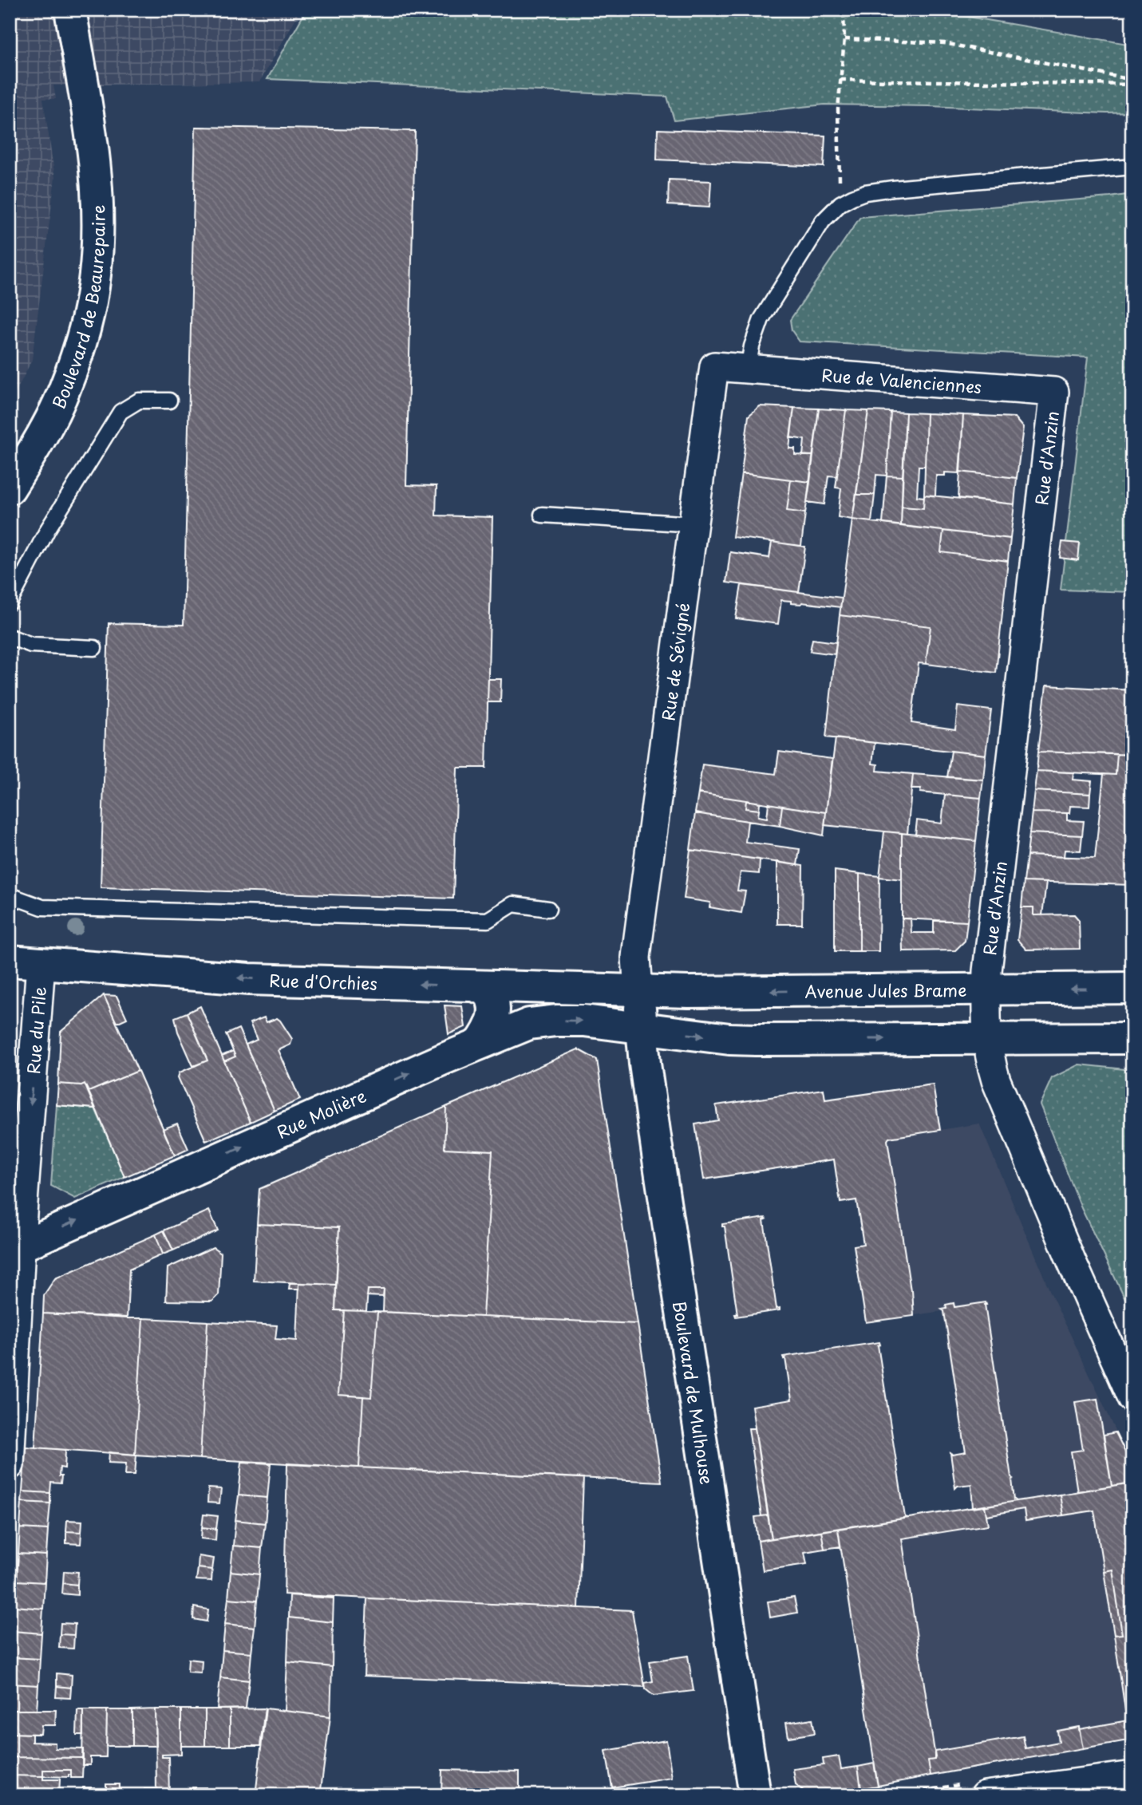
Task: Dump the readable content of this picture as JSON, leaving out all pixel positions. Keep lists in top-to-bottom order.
{
  "streets": {
    "street": [
      "Boulevard de Beaurepaire",
      "Rue de Valenciennes",
      "Rue d'Anzin",
      "Rue de Sévigné",
      "Rue d'Orchies",
      "Avenue Jules Brame",
      "Rue du Pile",
      "Rue Molière",
      "Boulevard de Mulhouse"
    ]
  },
  "crossings": [
    ["Rue de Valenciennes", "Rue d'Anzin"],
    ["Rue de Valenciennes", "Rue de Sévigné"],
    ["Rue d'Anzin", "Avenue Jules Brame"],
    ["Rue de Sévigné", "Rue d'Orchies"],
    ["Rue de Sévigné", "Avenue Jules Brame"],
    ["Rue de Sévigné", "Boulevard de Mulhouse"],
    ["Rue d'Orchies", "Avenue Jules Brame"],
    ["Rue d'Orchies", "Rue du Pile"],
    ["Rue d'Orchies", "Boulevard de Mulhouse"],
    ["Avenue Jules Brame", "Boulevard de Mulhouse"],
    ["Rue du Pile", "Rue Molière"],
    ["Rue Molière", "Boulevard de Mulhouse"]
  ],
  "one_way": ["Rue d'Orchies", "Rue du Pile", "Rue Molière"]
}
